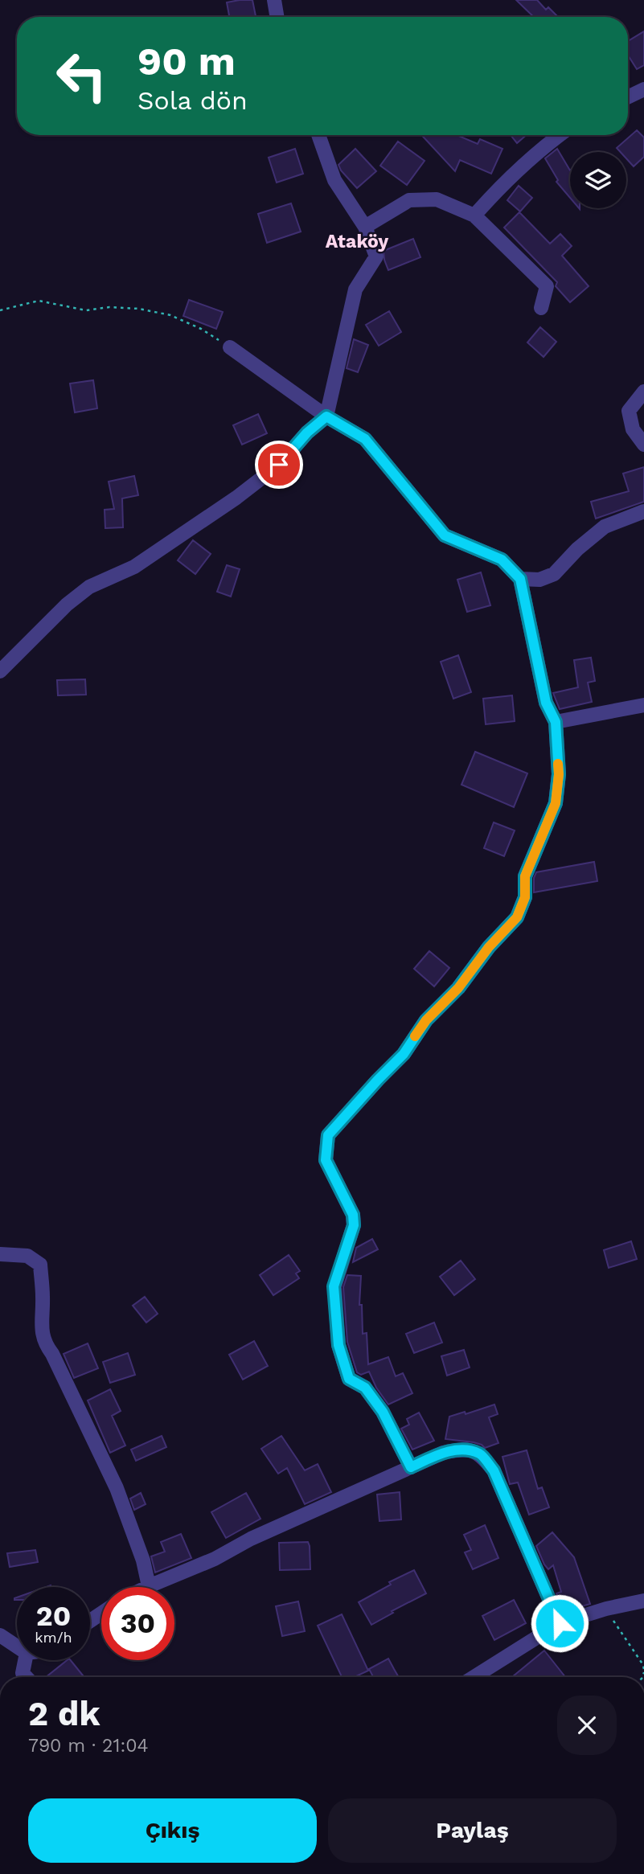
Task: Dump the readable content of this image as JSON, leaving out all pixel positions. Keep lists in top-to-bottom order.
{
  "districts": ["Ataköy"],
  "page": {
    "turn": ["90 m", "Sola dön"],
    "speed": "20 km/h",
    "limit": "30",
    "heading": ["2 dk", "790 m · 21:04"],
    "buttons": ["Çıkış", "Paylaş"]
  }
}
